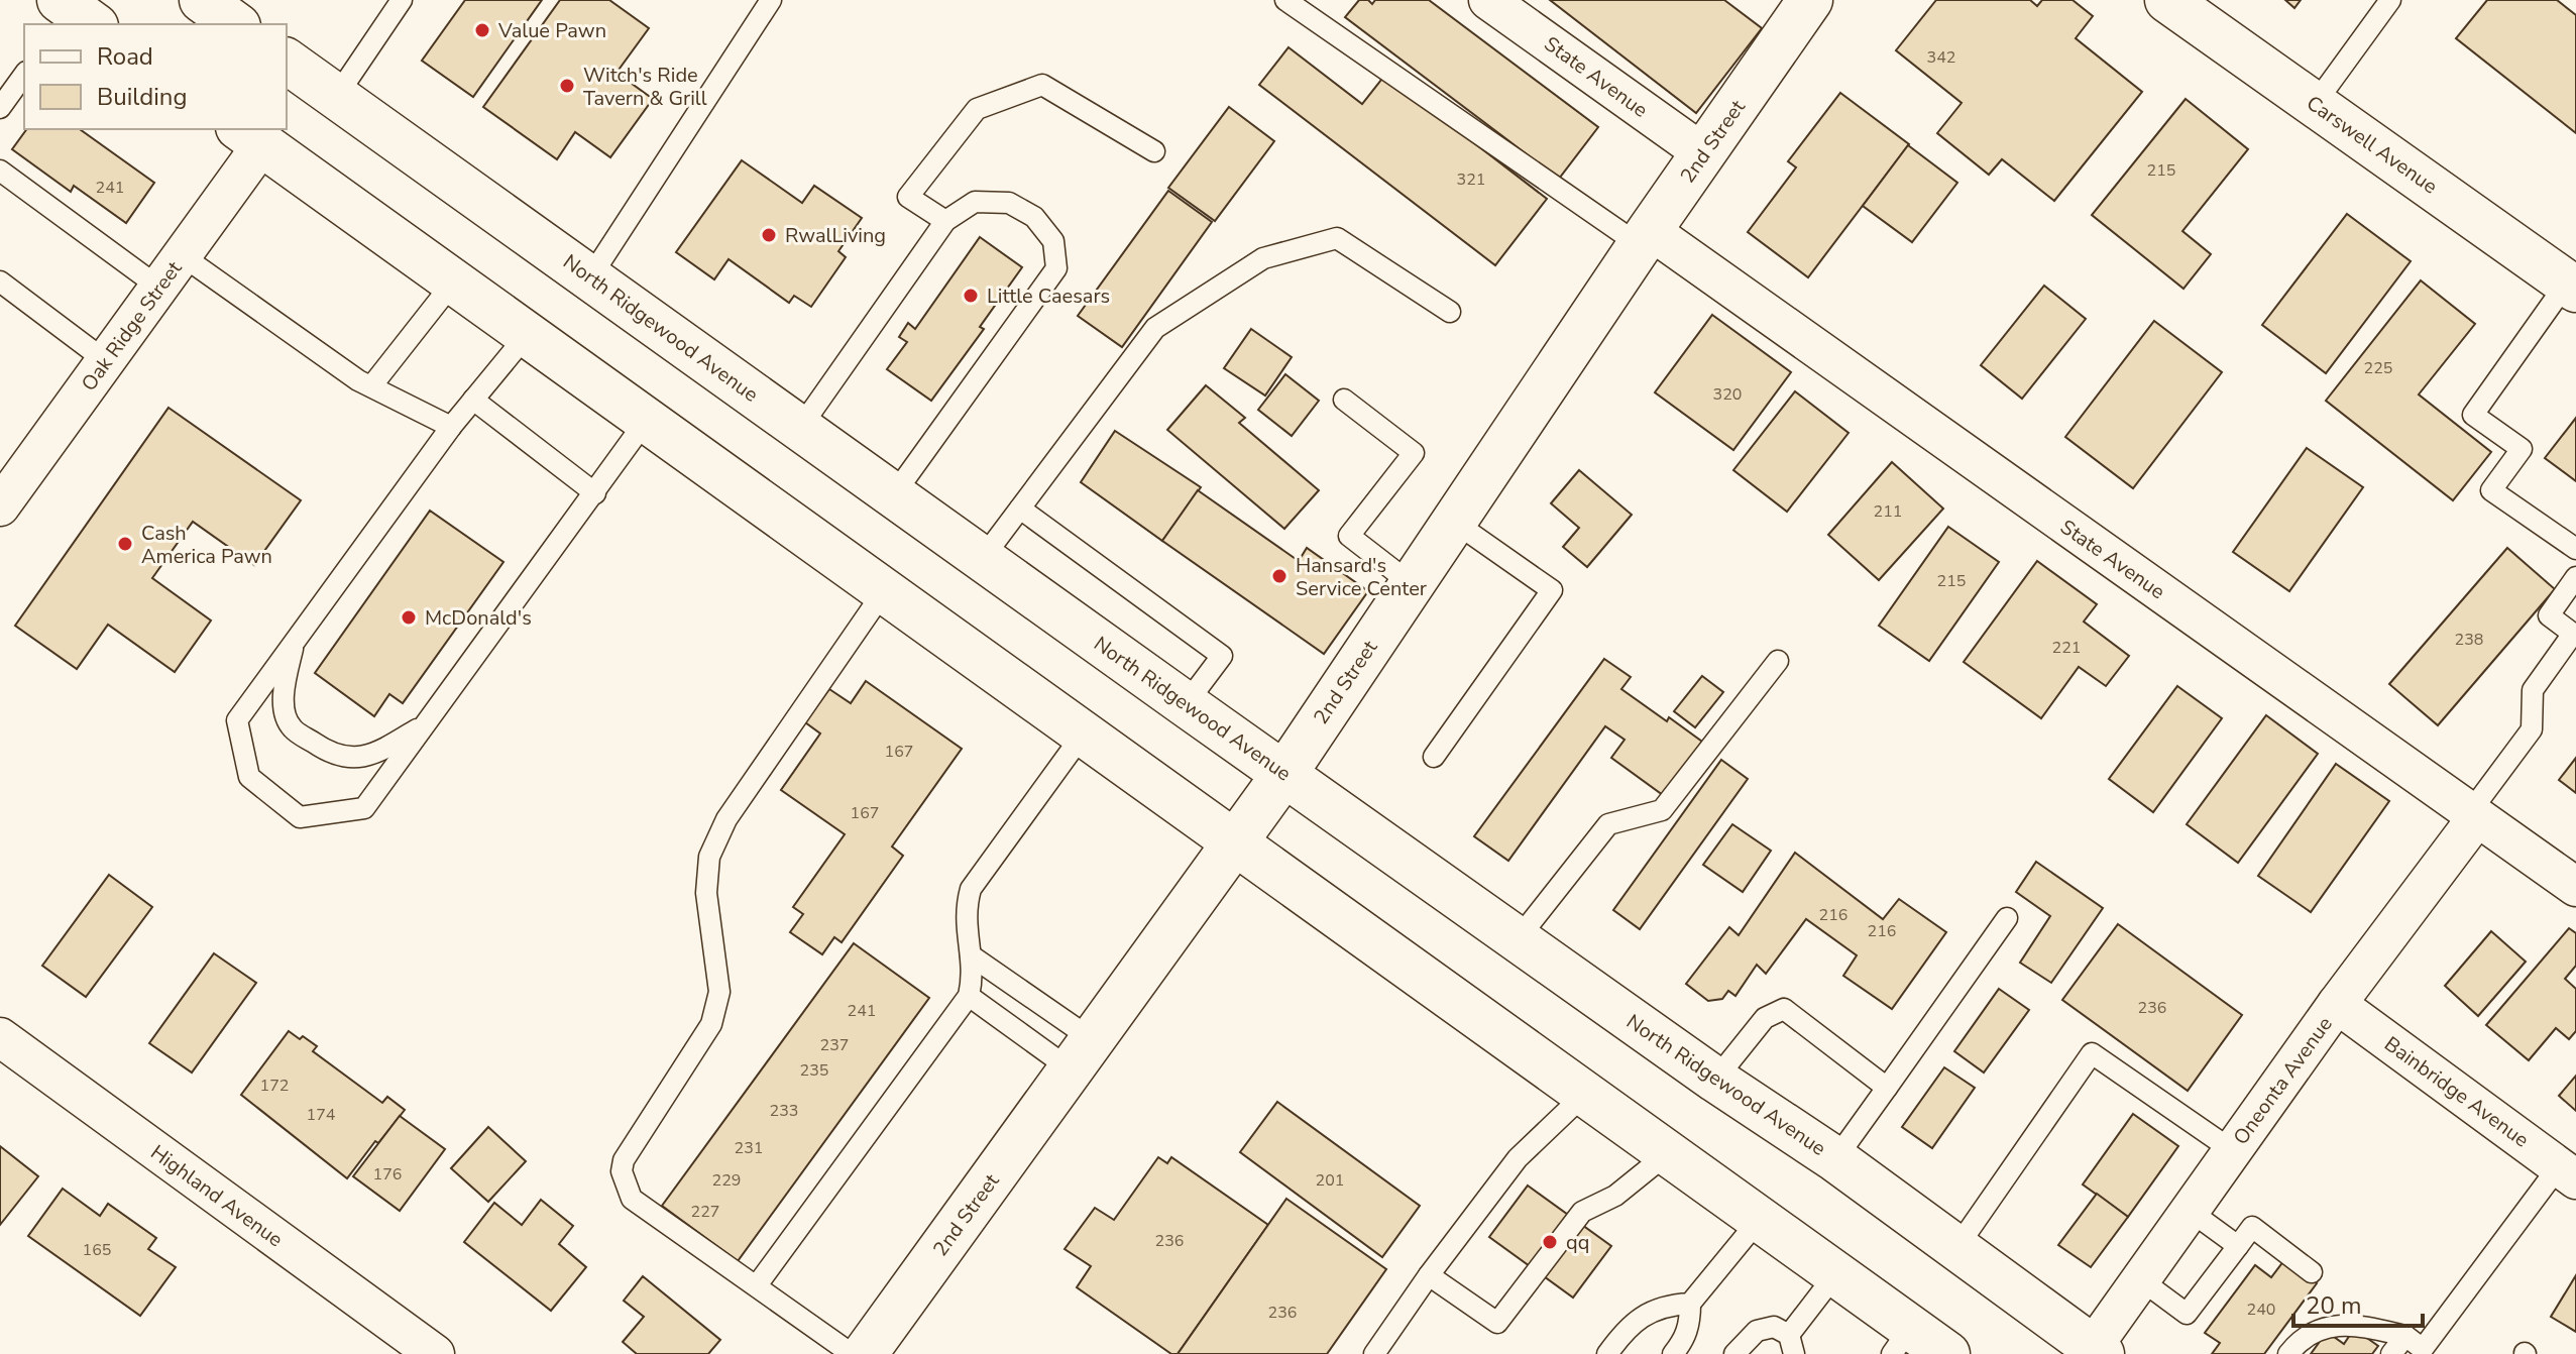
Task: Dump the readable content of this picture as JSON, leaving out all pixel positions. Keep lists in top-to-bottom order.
{
  "streets": {
    "main road": ["2nd Street", "Carswell Avenue", "North Ridgewood Avenue"],
    "street": [
      "State Avenue",
      "Oak Ridge Street",
      "Oneonta Avenue",
      "Bainbridge Avenue",
      "Highland Avenue"
    ]
  },
  "crossings": [
    ["State Avenue", "2nd Street"],
    ["State Avenue", "Oneonta Avenue"],
    ["2nd Street", "North Ridgewood Avenue"],
    ["North Ridgewood Avenue", "Oneonta Avenue"],
    ["Oneonta Avenue", "Bainbridge Avenue"]
  ],
  "places": [
    "Value Pawn",
    "Witch's Ride Tavern & Grill",
    "RwalLiving",
    "Little Caesars",
    "Cash America Pawn",
    "Hansard's Service Center",
    "McDonald's",
    "qq"
  ],
  "house_numbers": [
    "342",
    "215",
    "321",
    "241",
    "225",
    "320",
    "211",
    "215",
    "238",
    "221",
    "167",
    "167",
    "216",
    "216",
    "236",
    "241",
    "237",
    "235",
    "172",
    "233",
    "174",
    "231",
    "176",
    "229",
    "201",
    "227",
    "236",
    "165",
    "240",
    "236"
  ],
  "legend": ["Road", "Building"],
  "scale_bar": "20 m"
}
